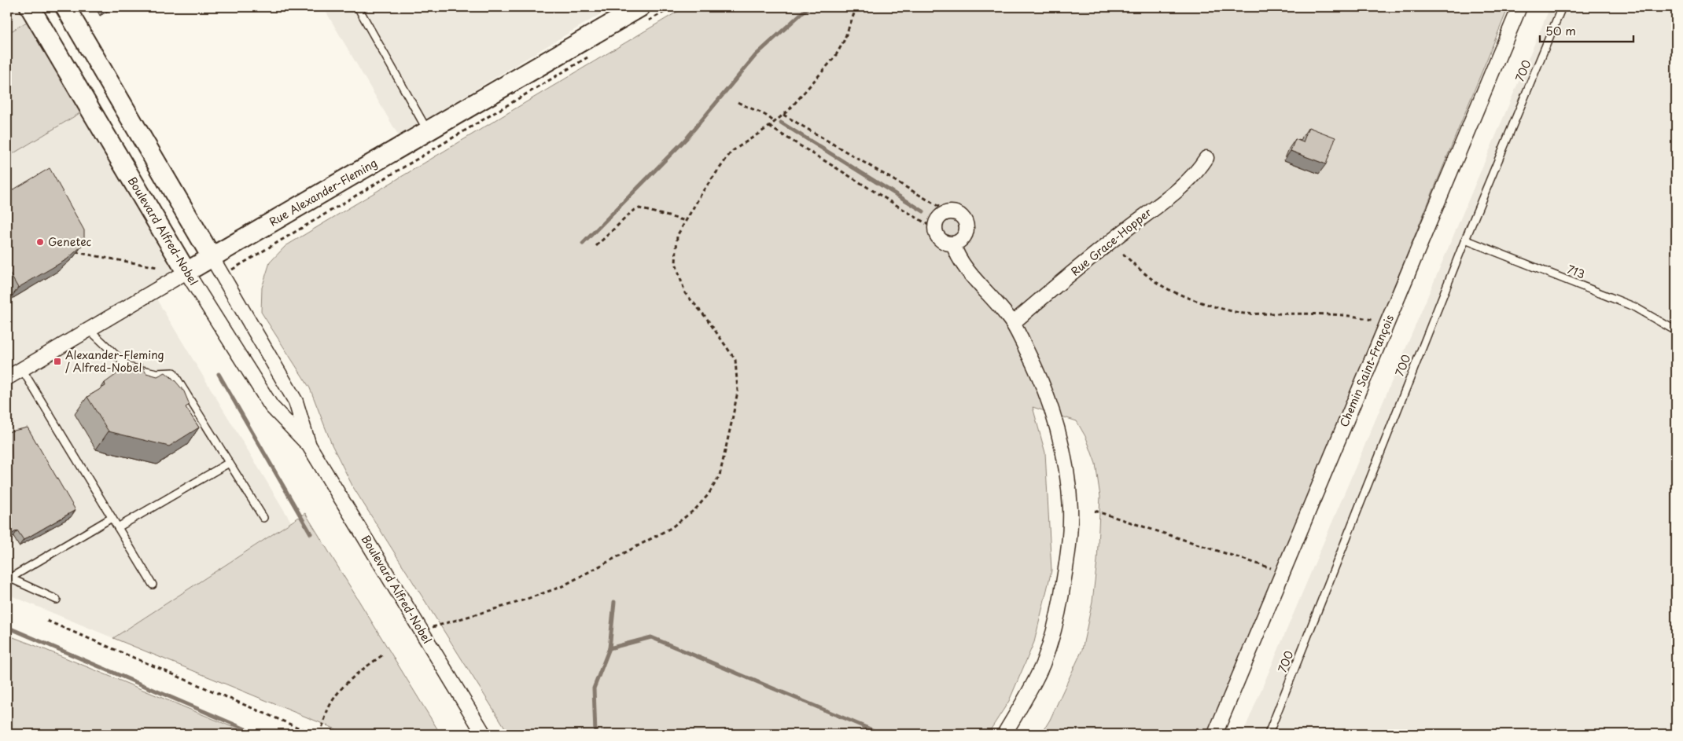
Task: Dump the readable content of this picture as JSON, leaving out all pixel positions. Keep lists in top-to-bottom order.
{
  "streets": {
    "street": [
      "Rue Alexander-Fleming",
      "Boulevard Alfred-Nobel",
      "Rue Grace-Hopper",
      "Chemin Saint-François"
    ],
    "lane": ["700", "713"]
  },
  "crossings": [
    ["700", "713"],
    ["Rue Alexander-Fleming", "Boulevard Alfred-Nobel"]
  ],
  "places": {
    "other": ["Genetec"],
    "transit": ["Alexander-Fleming / Alfred-Nobel"]
  },
  "scale_bar": "50 m"
}
